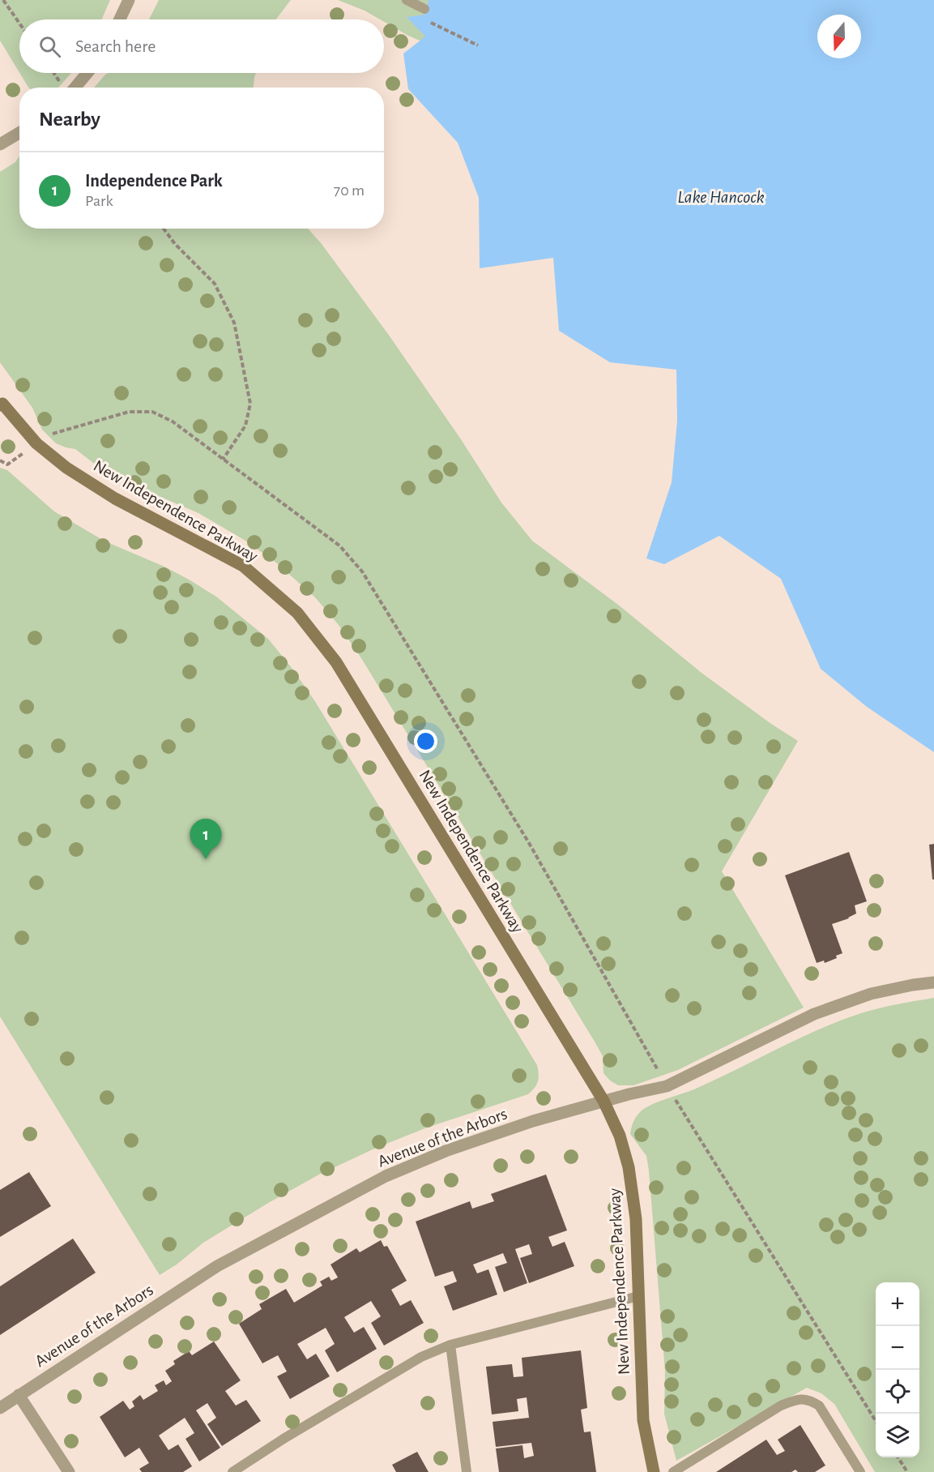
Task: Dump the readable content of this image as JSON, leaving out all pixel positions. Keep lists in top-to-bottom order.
{
  "streets": {
    "street": ["New Independence Parkway", "Avenue of the Arbors"]
  },
  "crossings": [
    ["New Independence Parkway", "Avenue of the Arbors"]
  ],
  "water": ["Lake Hancock"],
  "north": "bottom",
  "page": {
    "search": "Search here",
    "heading": "Nearby",
    "list": [
      {
        "mark": "1",
        "name": "Independence Park",
        "note": "Park",
        "value": "70 m"
      }
    ],
    "pins": "1",
    "map_buttons": ["+", "−"]
  }
}
